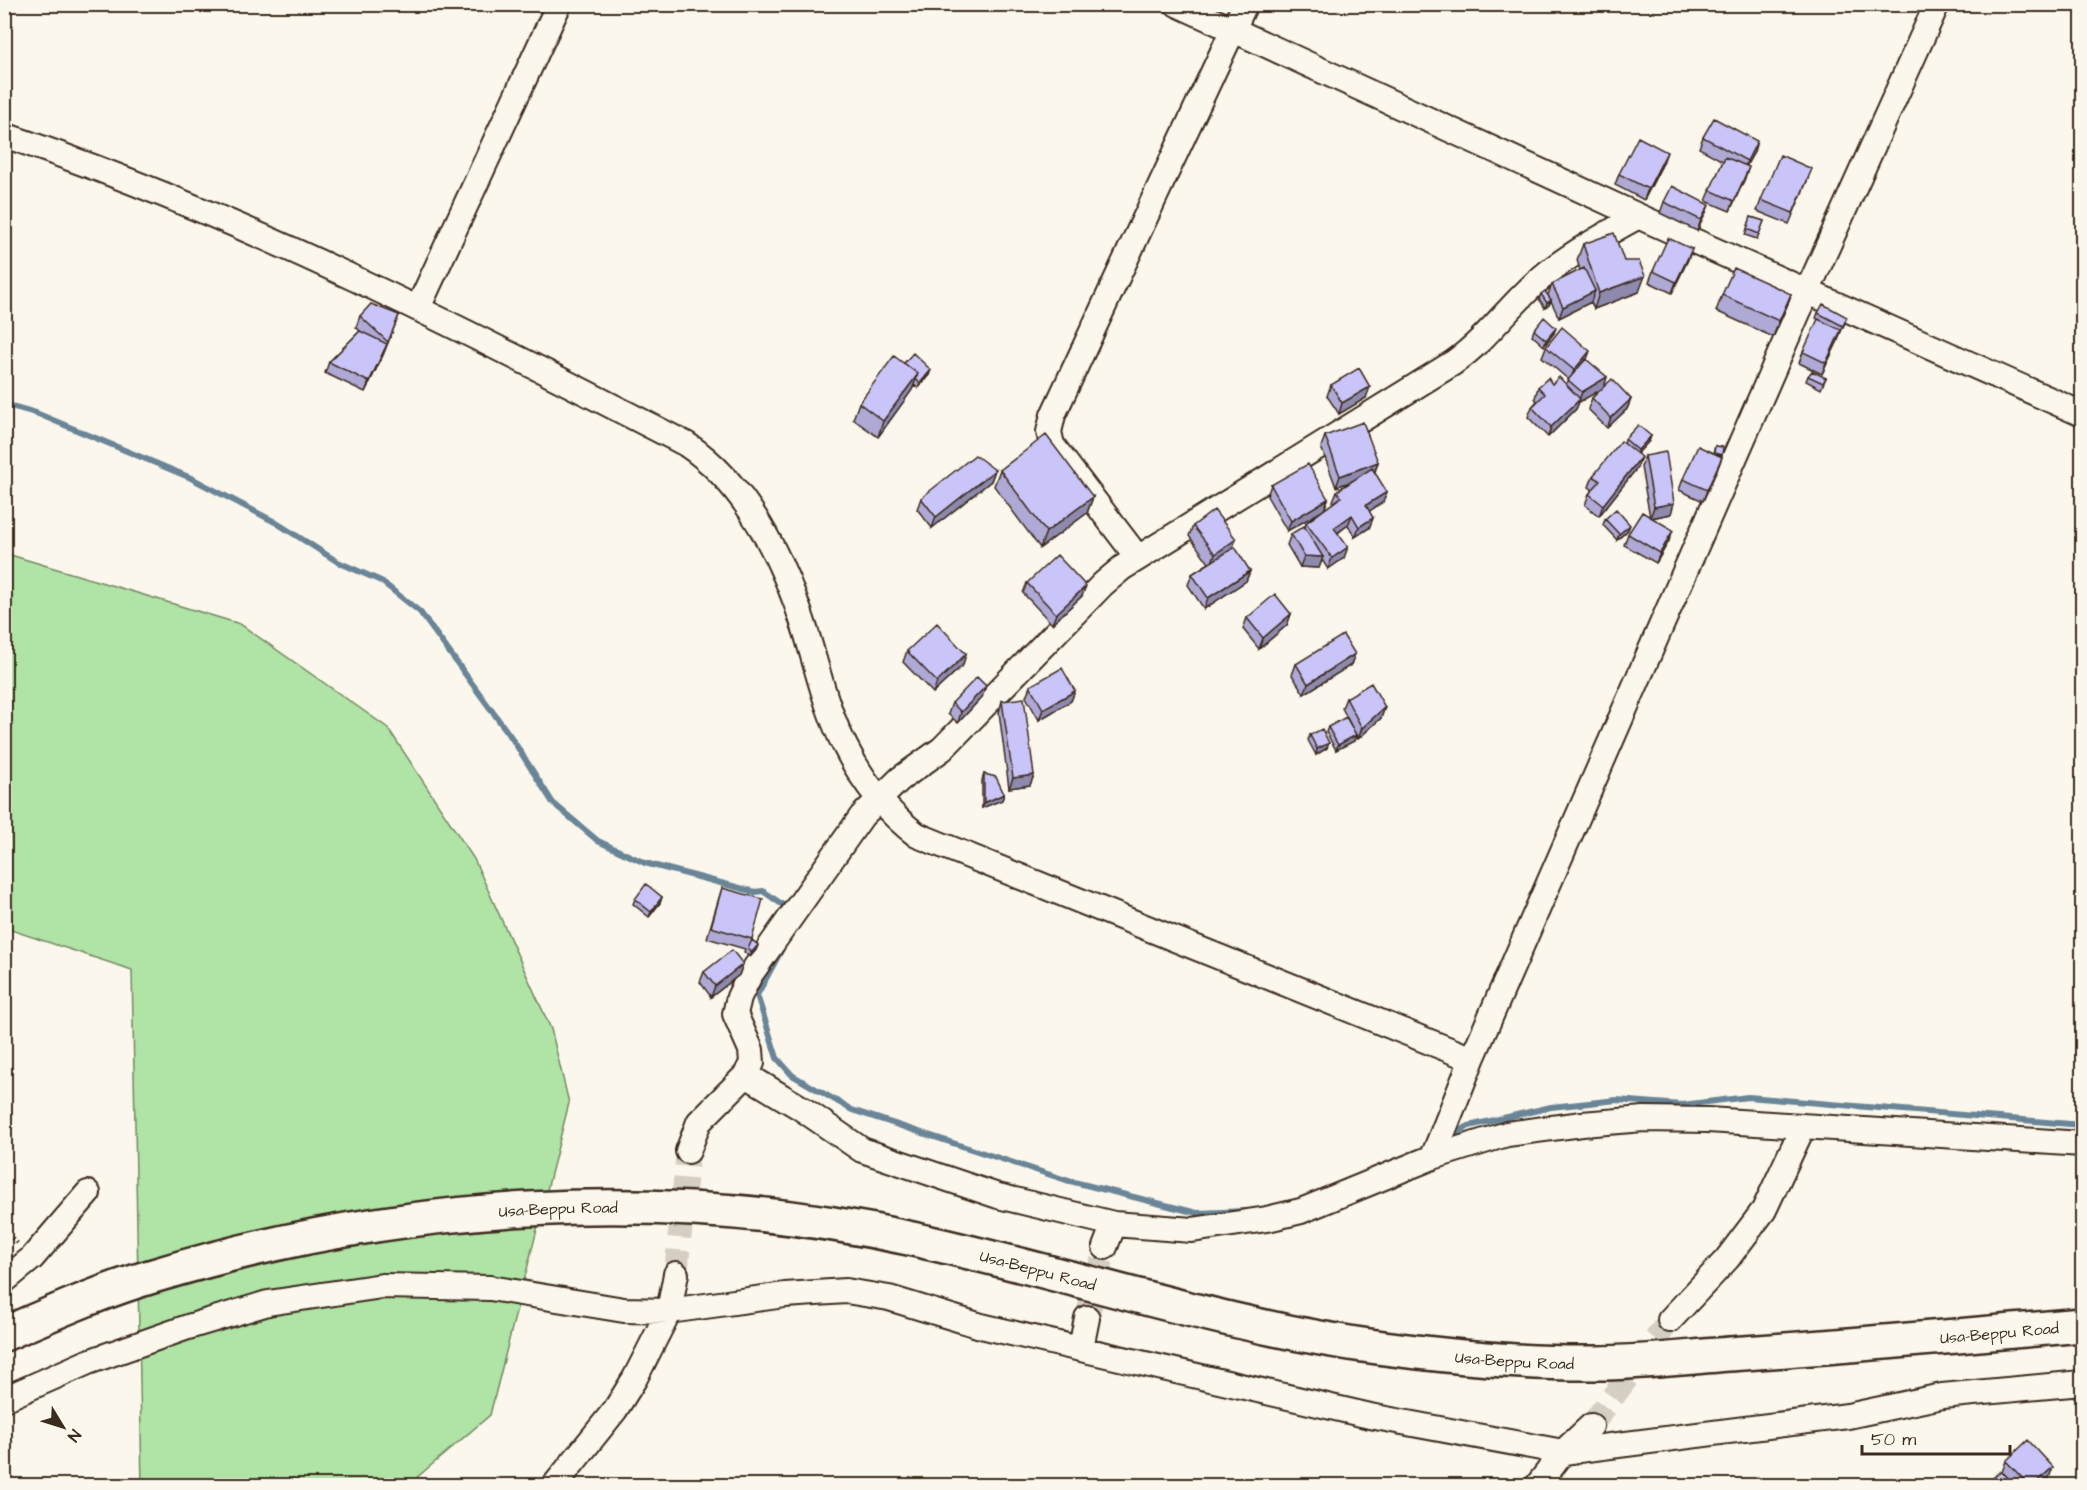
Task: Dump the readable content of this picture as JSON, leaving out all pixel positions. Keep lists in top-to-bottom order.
{
  "streets": {
    "highway": ["Usa-Beppu Road"]
  },
  "scale_bar": "50 m",
  "north": "bottom right"
}
